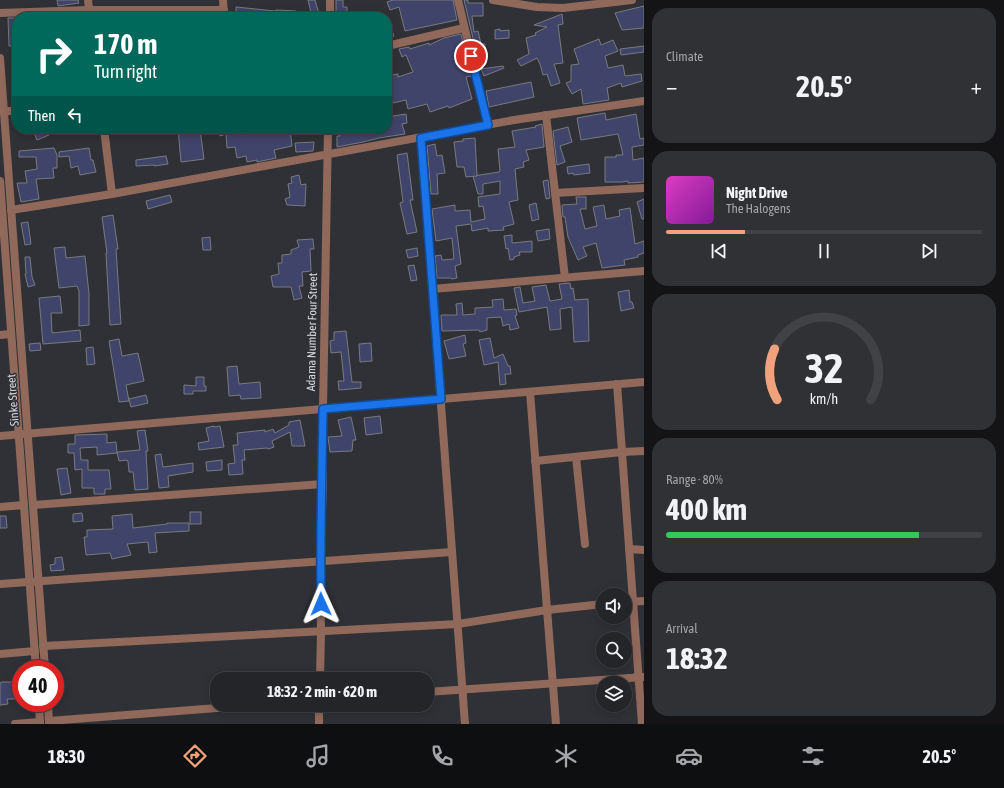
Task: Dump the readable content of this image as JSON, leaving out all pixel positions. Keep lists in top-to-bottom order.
{
  "streets": {
    "street": ["Adama Number Four Street", "Sinke Street"]
  },
  "page": {
    "tile": [
      "Climate",
      ["Range · 80%", "400 km"],
      ["Arrival", "18:32"]
    ],
    "turn": ["170 m", "Turn right"],
    "heat": ["−", "20.5°", "+"],
    "then": "Then",
    "song": ["Night Drive", "The Halogens"],
    "limit": "40",
    "trip": "18:32 · 2 min · 620 m",
    "tabs": ["18:30", "20.5°"],
    "gauge": ["32", "km/h"]
  }
}
